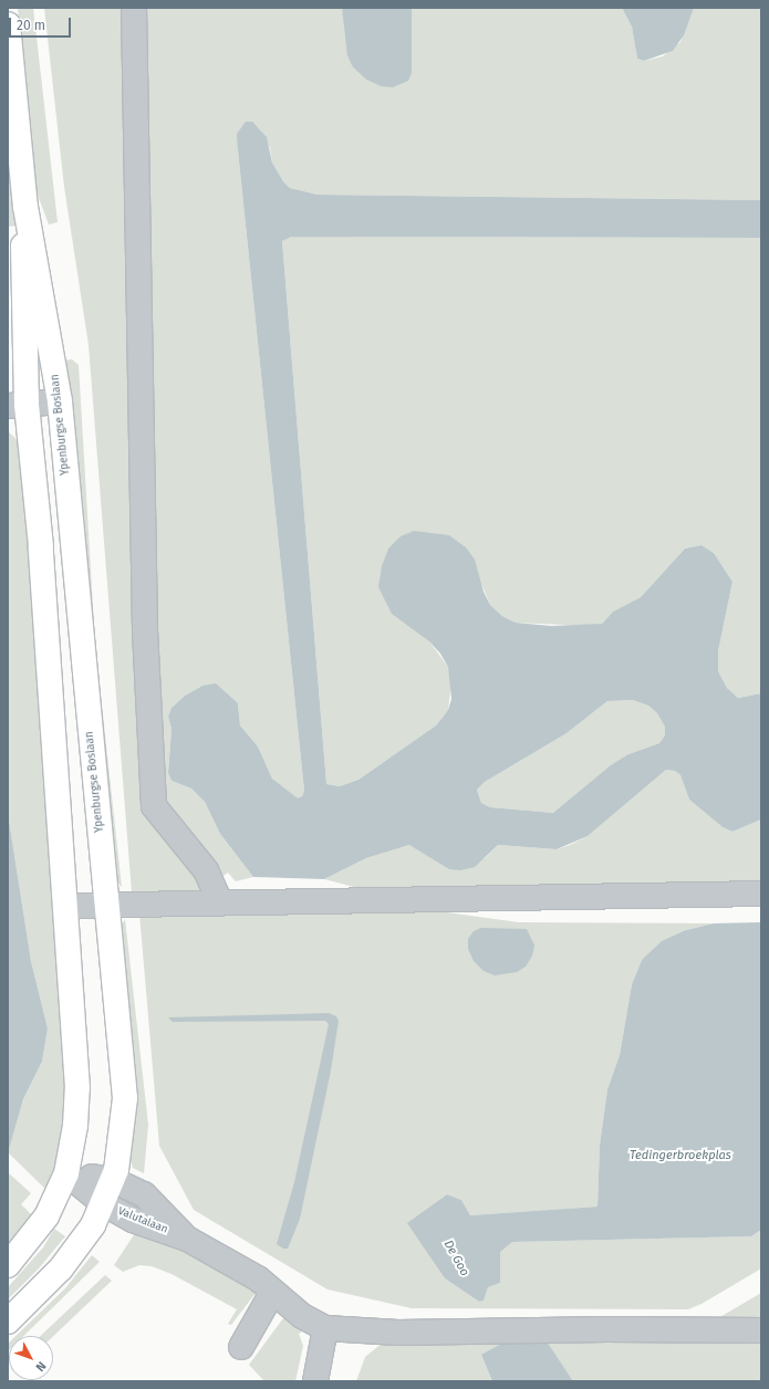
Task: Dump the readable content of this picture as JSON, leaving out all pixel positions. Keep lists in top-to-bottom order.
{
  "streets": {
    "main road": ["Ypenburgse Boslaan"],
    "street": ["Valutalaan"]
  },
  "crossings": [
    ["Ypenburgse Boslaan", "Valutalaan"]
  ],
  "water": ["Tedingerbroekplas", "De Goo"],
  "scale_bar": "20 m",
  "north": "bottom right"
}
